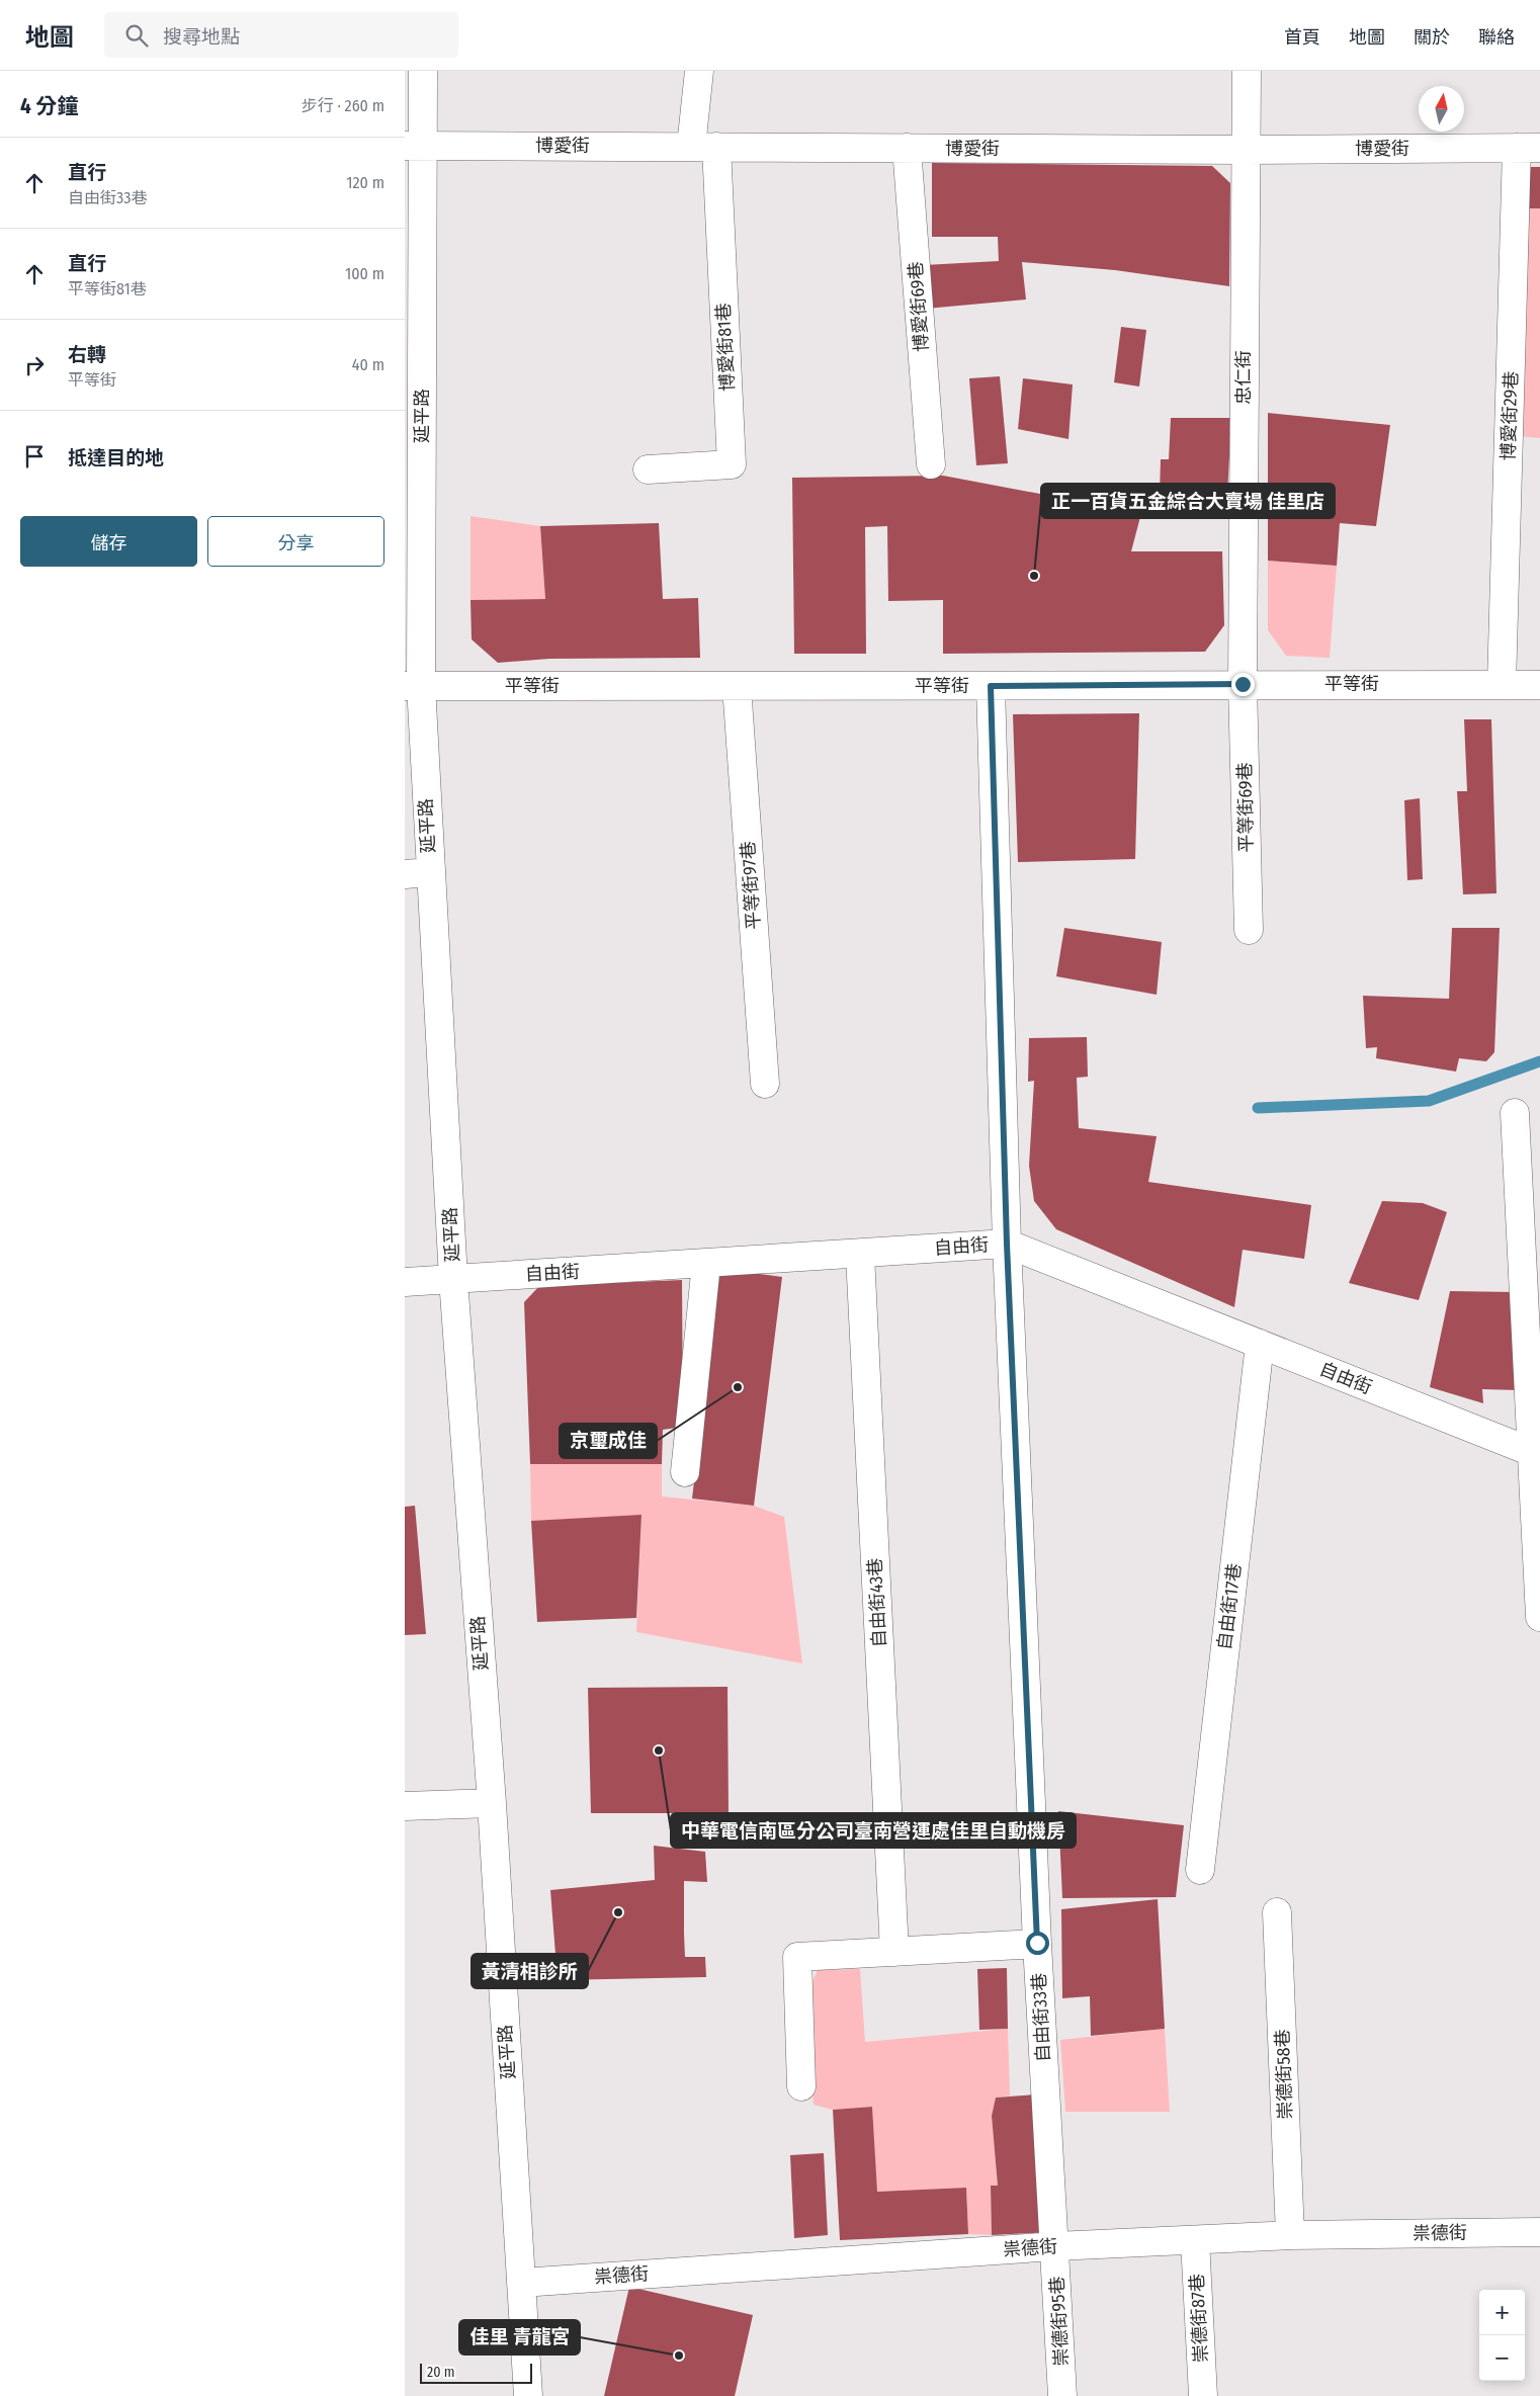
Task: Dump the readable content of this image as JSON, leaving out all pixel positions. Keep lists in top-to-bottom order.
{
  "streets": {
    "street": [
      "博愛街",
      "博愛街69巷",
      "博愛街81巷",
      "忠仁街",
      "延平路",
      "博愛街29巷",
      "平等街",
      "平等街69巷",
      "平等街97巷",
      "自由街",
      "自由街43巷",
      "自由街17巷",
      "自由街33巷",
      "崇德街58巷",
      "祟德街",
      "崇德街87巷",
      "崇德街95巷"
    ]
  },
  "crossings": [
    ["博愛街", "博愛街69巷"],
    ["博愛街", "博愛街81巷"],
    ["博愛街", "忠仁街"],
    ["博愛街", "延平路"],
    ["博愛街", "博愛街29巷"],
    ["忠仁街", "平等街"],
    ["忠仁街", "平等街69巷"],
    ["延平路", "平等街"],
    ["延平路", "自由街"],
    ["延平路", "祟德街"],
    ["博愛街29巷", "平等街"],
    ["平等街", "平等街69巷"],
    ["平等街", "平等街97巷"],
    ["平等街", "自由街33巷"],
    ["自由街", "自由街43巷"],
    ["自由街", "自由街17巷"],
    ["自由街", "自由街33巷"],
    ["自由街33巷", "祟德街"],
    ["自由街33巷", "崇德街95巷"],
    ["崇德街58巷", "祟德街"],
    ["祟德街", "崇德街87巷"],
    ["祟德街", "崇德街95巷"]
  ],
  "places": [
    "正一百貨五金綜合大賣場 佳里店",
    "京璽成佳",
    "中華電信南區分公司臺南營運處佳里自動機房",
    "黃清相診所",
    "佳里 青龍宮"
  ],
  "scale_bar": "20 m",
  "north": "top",
  "page": {
    "header": "地圖",
    "search": "搜尋地點",
    "nav": [
      "首頁",
      "地圖",
      "關於",
      "聯絡"
    ],
    "heading": ["4 分鐘", "步行 · 260 m"],
    "list": [
      ["直行", "自由街33巷", "120 m"],
      ["直行", "平等街81巷", "100 m"],
      ["右轉", "平等街", "40 m"],
      "抵達目的地"
    ],
    "buttons": ["儲存", "分享"],
    "map_buttons": ["+", "−"],
    "scale": "20 m"
  }
}
